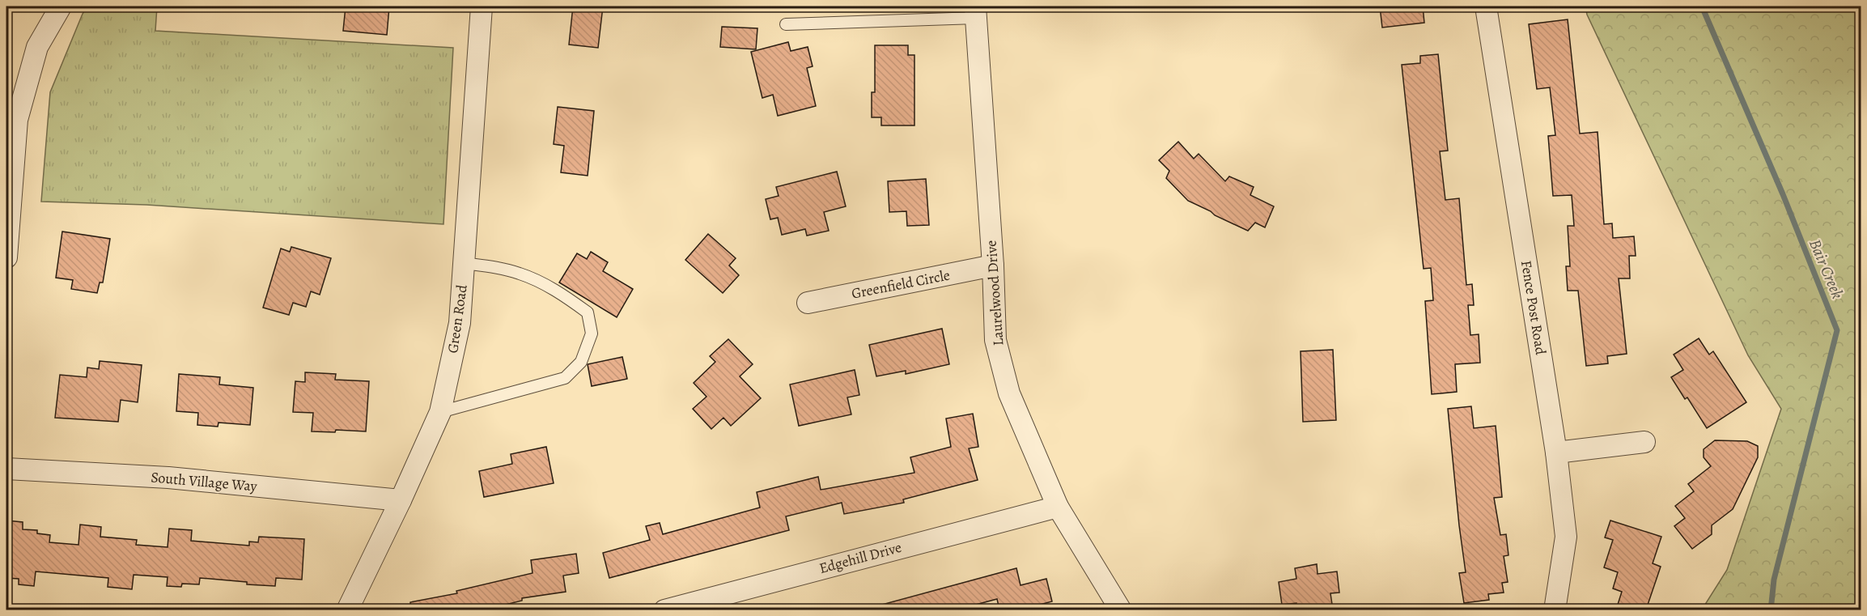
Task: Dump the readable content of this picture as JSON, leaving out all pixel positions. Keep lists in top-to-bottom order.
{
  "streets": {
    "street": [
      "Greenfield Circle",
      "Laurelwood Drive",
      "Fence Post Road",
      "Green Road",
      "South Village Way",
      "Edgehill Drive"
    ]
  },
  "crossings": [
    ["Greenfield Circle", "Laurelwood Drive"],
    ["Laurelwood Drive", "Edgehill Drive"],
    ["Green Road", "South Village Way"]
  ],
  "water": ["Bair Creek"]
}
